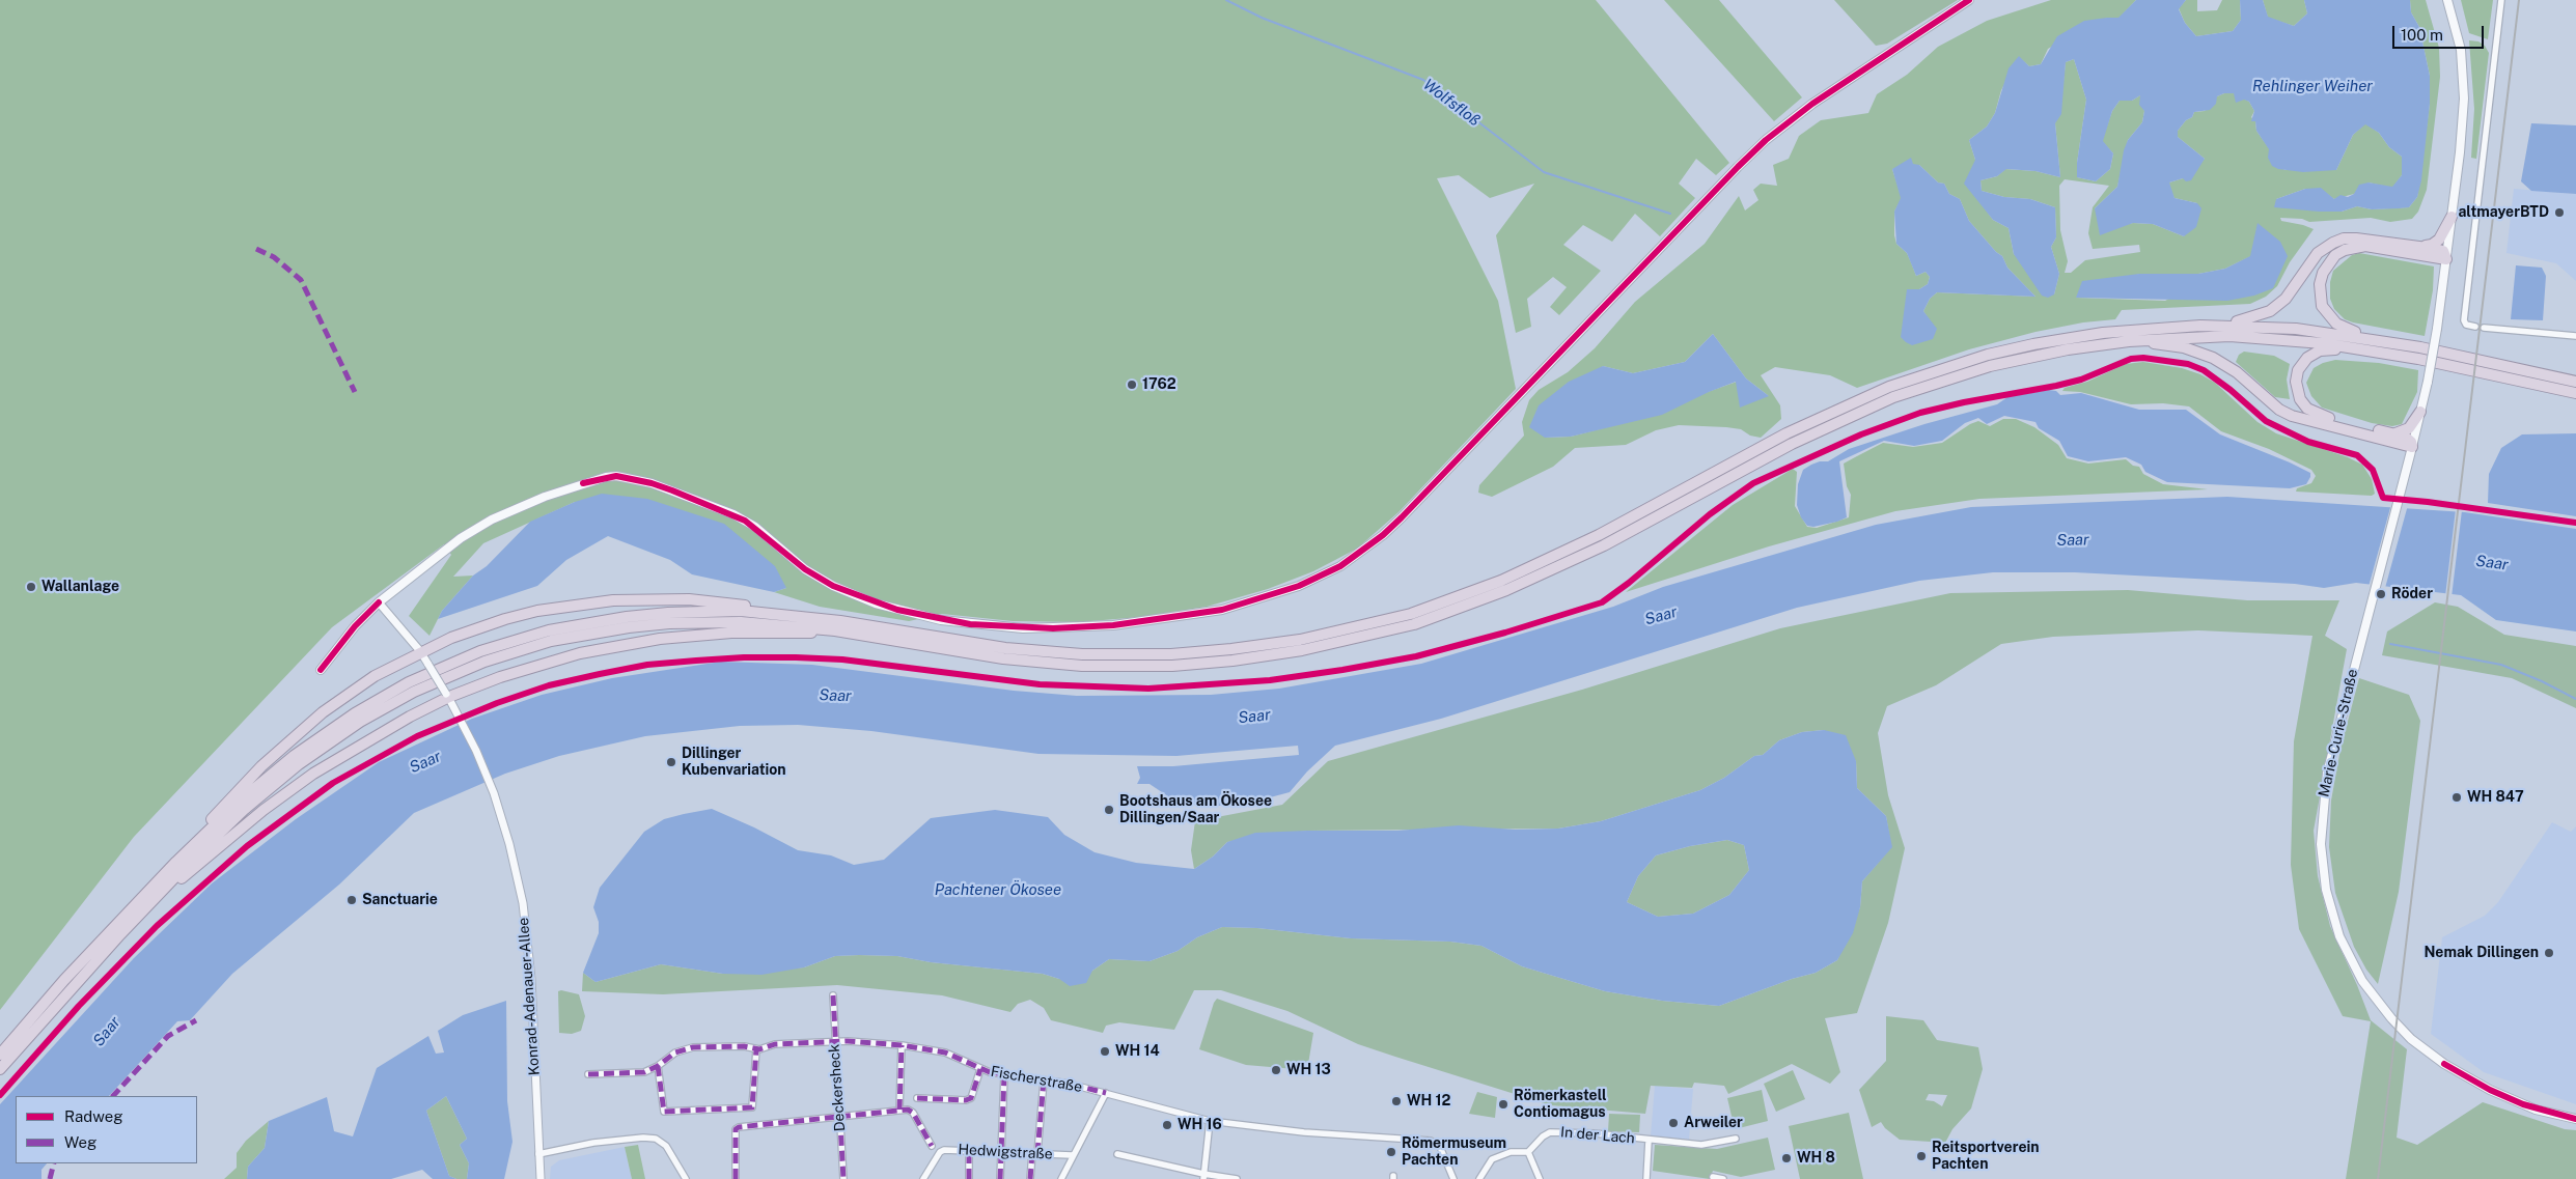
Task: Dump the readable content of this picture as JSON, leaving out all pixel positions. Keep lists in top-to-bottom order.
{
  "streets": {
    "main road": ["Marie-Curie-Straße"],
    "street": [
      "Konrad-Adenauer-Allee",
      "Fischerstraße",
      "Deckersheck",
      "In der Lach",
      "Hedwigstraße"
    ]
  },
  "crossings": [
    ["Fischerstraße", "Deckersheck"]
  ],
  "water": [
    "Rehlinger Weiher",
    "Wolfsfloß",
    "Saar",
    "Pachtener Ökosee"
  ],
  "places": [
    "altmayerBTD",
    "1762",
    "Wallanlage",
    "Röder",
    "Dillinger Kubenvariation",
    "WH 847",
    "Bootshaus am Ökosee Dillingen/Saar",
    "Sanctuarie",
    "Nemak Dillingen",
    "WH 14",
    "WH 13",
    "WH 12",
    "Römerkastell Contiomagus",
    "Arweiler",
    "WH 16",
    "Römermuseum Pachten",
    "Reitsportverein Pachten",
    "WH 8"
  ],
  "legend": ["Radweg", "Weg"],
  "scale_bar": "100 m"
}
